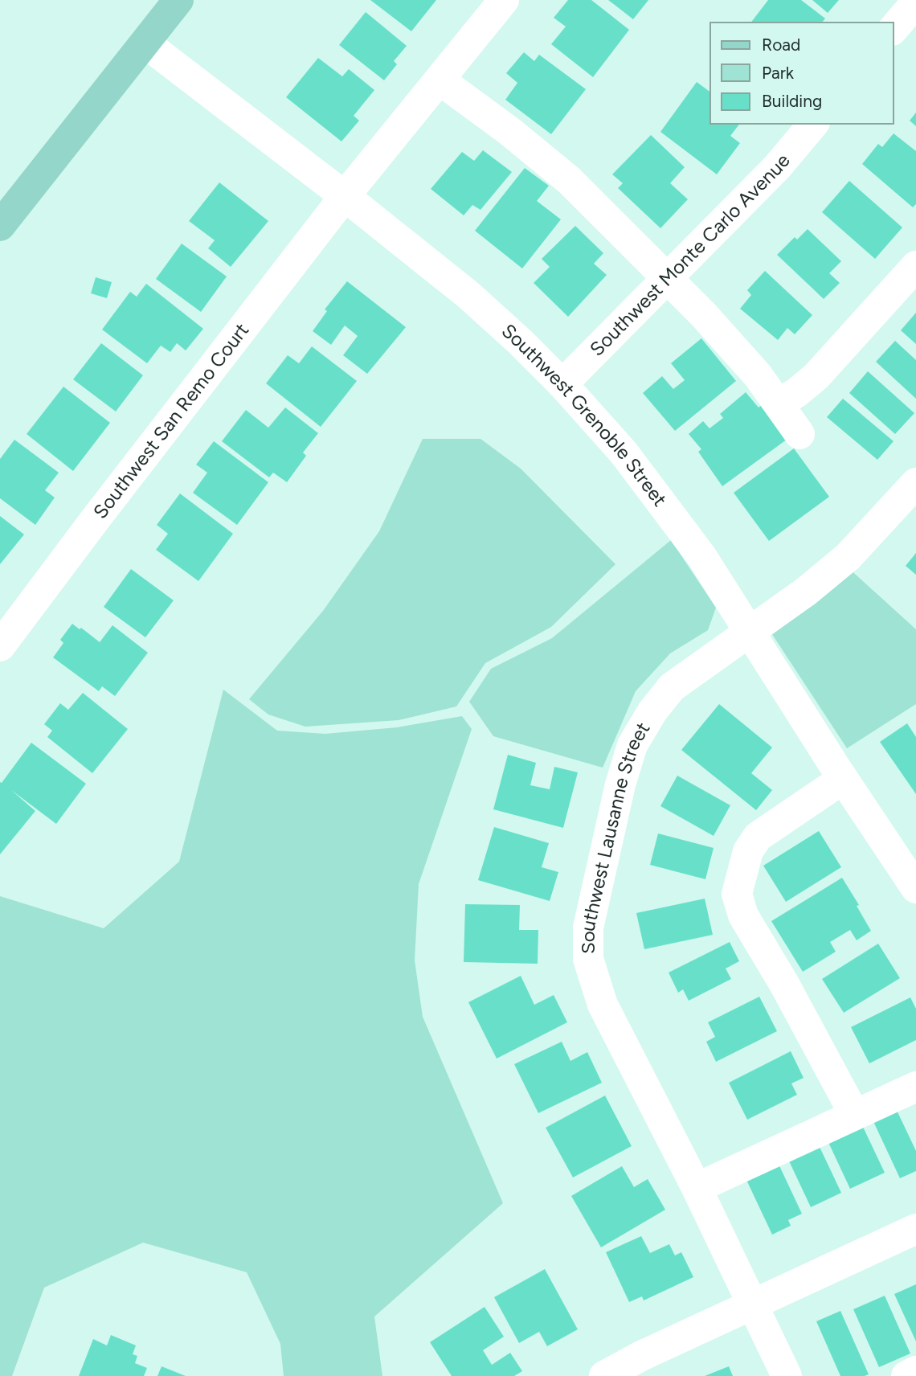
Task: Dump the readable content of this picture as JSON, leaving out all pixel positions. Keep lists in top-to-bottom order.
{
  "streets": {
    "street": [
      "Southwest Monte Carlo Avenue",
      "Southwest Grenoble Street",
      "Southwest San Remo Court",
      "Southwest Lausanne Street"
    ]
  },
  "crossings": [
    ["Southwest Monte Carlo Avenue", "Southwest Grenoble Street"],
    ["Southwest Grenoble Street", "Southwest San Remo Court"],
    ["Southwest Grenoble Street", "Southwest Lausanne Street"]
  ],
  "legend": ["Road", "Park", "Building"]
}
